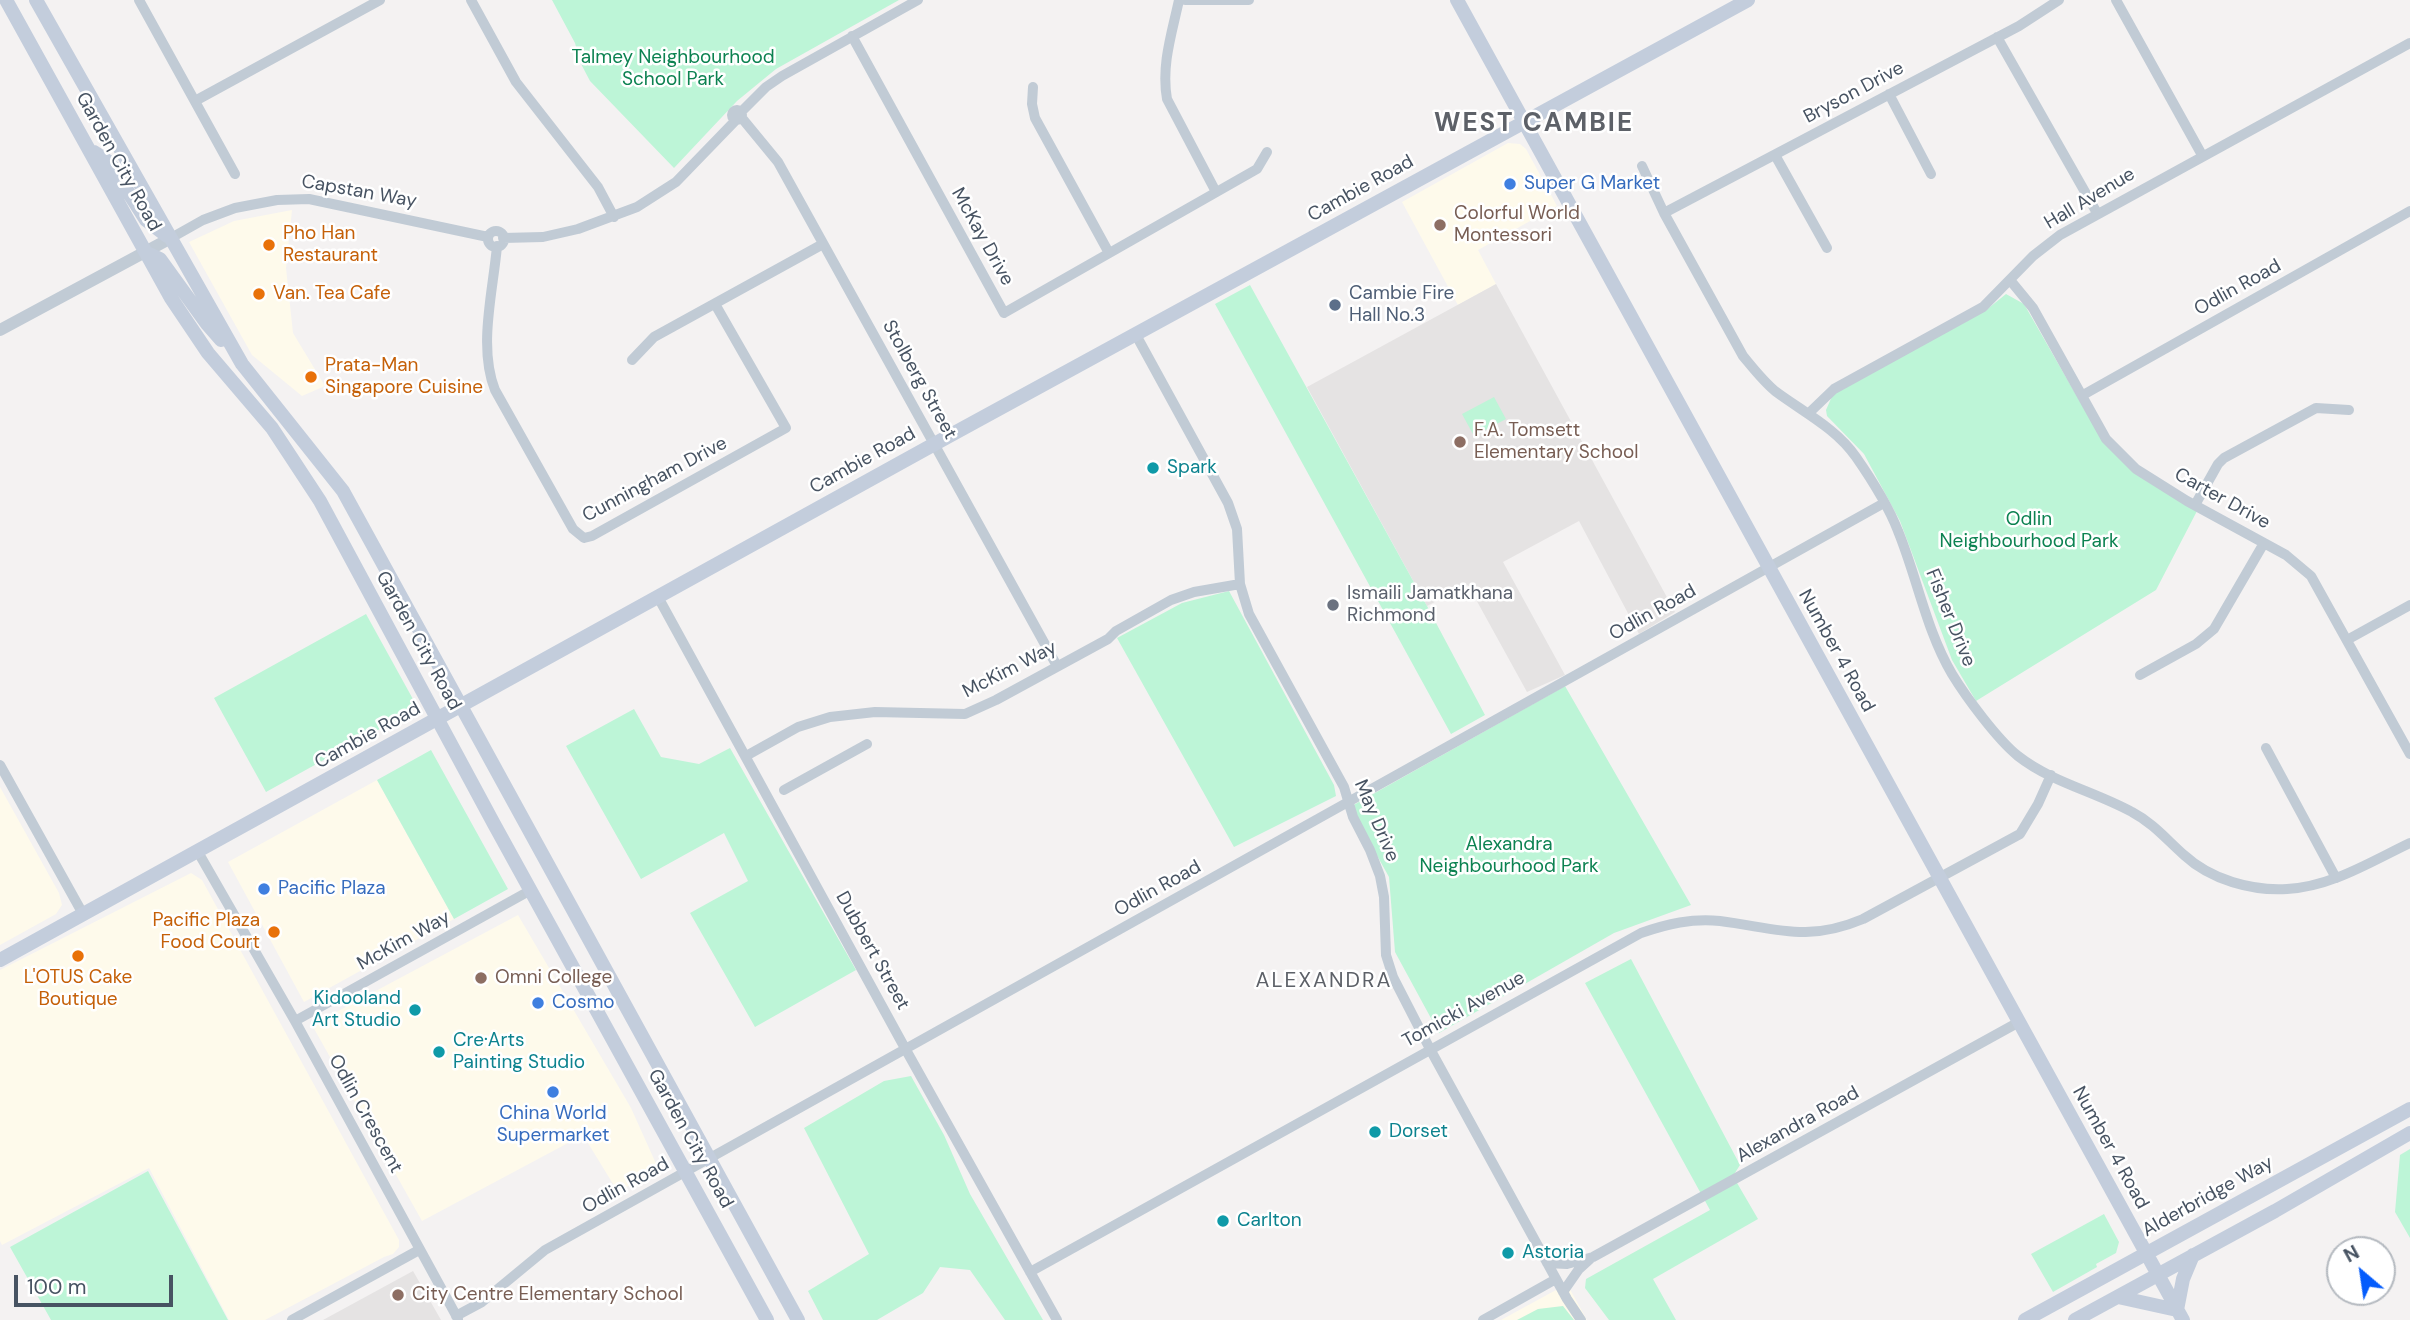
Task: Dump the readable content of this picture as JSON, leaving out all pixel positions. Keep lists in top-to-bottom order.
{
  "streets": {
    "main road": [
      "Garden City Road",
      "Cambie Road",
      "Number 4 Road",
      "Alderbridge Way"
    ],
    "street": [
      "Bryson Drive",
      "Capstan Way",
      "Hall Avenue",
      "McKay Drive",
      "Odlin Road",
      "Stolberg Street",
      "Cunningham Drive",
      "Carter Drive",
      "Fisher Drive",
      "McKim Way",
      "May Drive",
      "Dubbert Street",
      "Tomicki Avenue",
      "Odlin Crescent",
      "Alexandra Road"
    ]
  },
  "crossings": [
    ["Bryson Drive", "Fisher Drive"],
    ["Garden City Road", "Cambie Road"],
    ["Garden City Road", "Capstan Way"],
    ["Garden City Road", "Odlin Road"],
    ["Garden City Road", "McKim Way"],
    ["Cambie Road", "Stolberg Street"],
    ["Cambie Road", "Number 4 Road"],
    ["Cambie Road", "May Drive"],
    ["Cambie Road", "Dubbert Street"],
    ["Cambie Road", "Odlin Crescent"],
    ["Capstan Way", "Cunningham Drive"],
    ["Hall Avenue", "Carter Drive"],
    ["Hall Avenue", "Fisher Drive"],
    ["Odlin Road", "Carter Drive"],
    ["Odlin Road", "Fisher Drive"],
    ["Odlin Road", "Number 4 Road"],
    ["Odlin Road", "May Drive"],
    ["Odlin Road", "Dubbert Street"],
    ["Odlin Road", "Odlin Crescent"],
    ["Stolberg Street", "McKim Way"],
    ["Fisher Drive", "Tomicki Avenue"],
    ["Number 4 Road", "Tomicki Avenue"],
    ["Number 4 Road", "Alexandra Road"],
    ["Number 4 Road", "Alderbridge Way"],
    ["McKim Way", "May Drive"],
    ["McKim Way", "Dubbert Street"],
    ["McKim Way", "Odlin Crescent"],
    ["May Drive", "Tomicki Avenue"],
    ["May Drive", "Alexandra Road"],
    ["Dubbert Street", "Tomicki Avenue"]
  ],
  "districts": ["WEST CAMBIE", "ALEXANDRA"],
  "parks": ["Talmey Neighbourhood School Park", "Odlin Neighbourhood Park", "Alexandra Neighbourhood Park"],
  "places": [
    "Super G Market",
    "Colorful World Montessori",
    "Pho Han Restaurant",
    "Van. Tea Cafe",
    "Cambie Fire Hall No.3",
    "Prata-Man Singapore Cuisine",
    "F.A. Tomsett Elementary School",
    "Spark",
    "Ismaili Jamatkhana Richmond",
    "Pacific Plaza",
    "Pacific Plaza Food Court",
    "L'OTUS Cake Boutique",
    "Omni College",
    "Cosmo",
    "Kidooland Art Studio",
    "Cre·Arts Painting Studio",
    "China World Supermarket",
    "Dorset",
    "Carlton",
    "Astoria",
    "City Centre Elementary School"
  ],
  "scale_bar": "100 m",
  "north": "top left"
}
